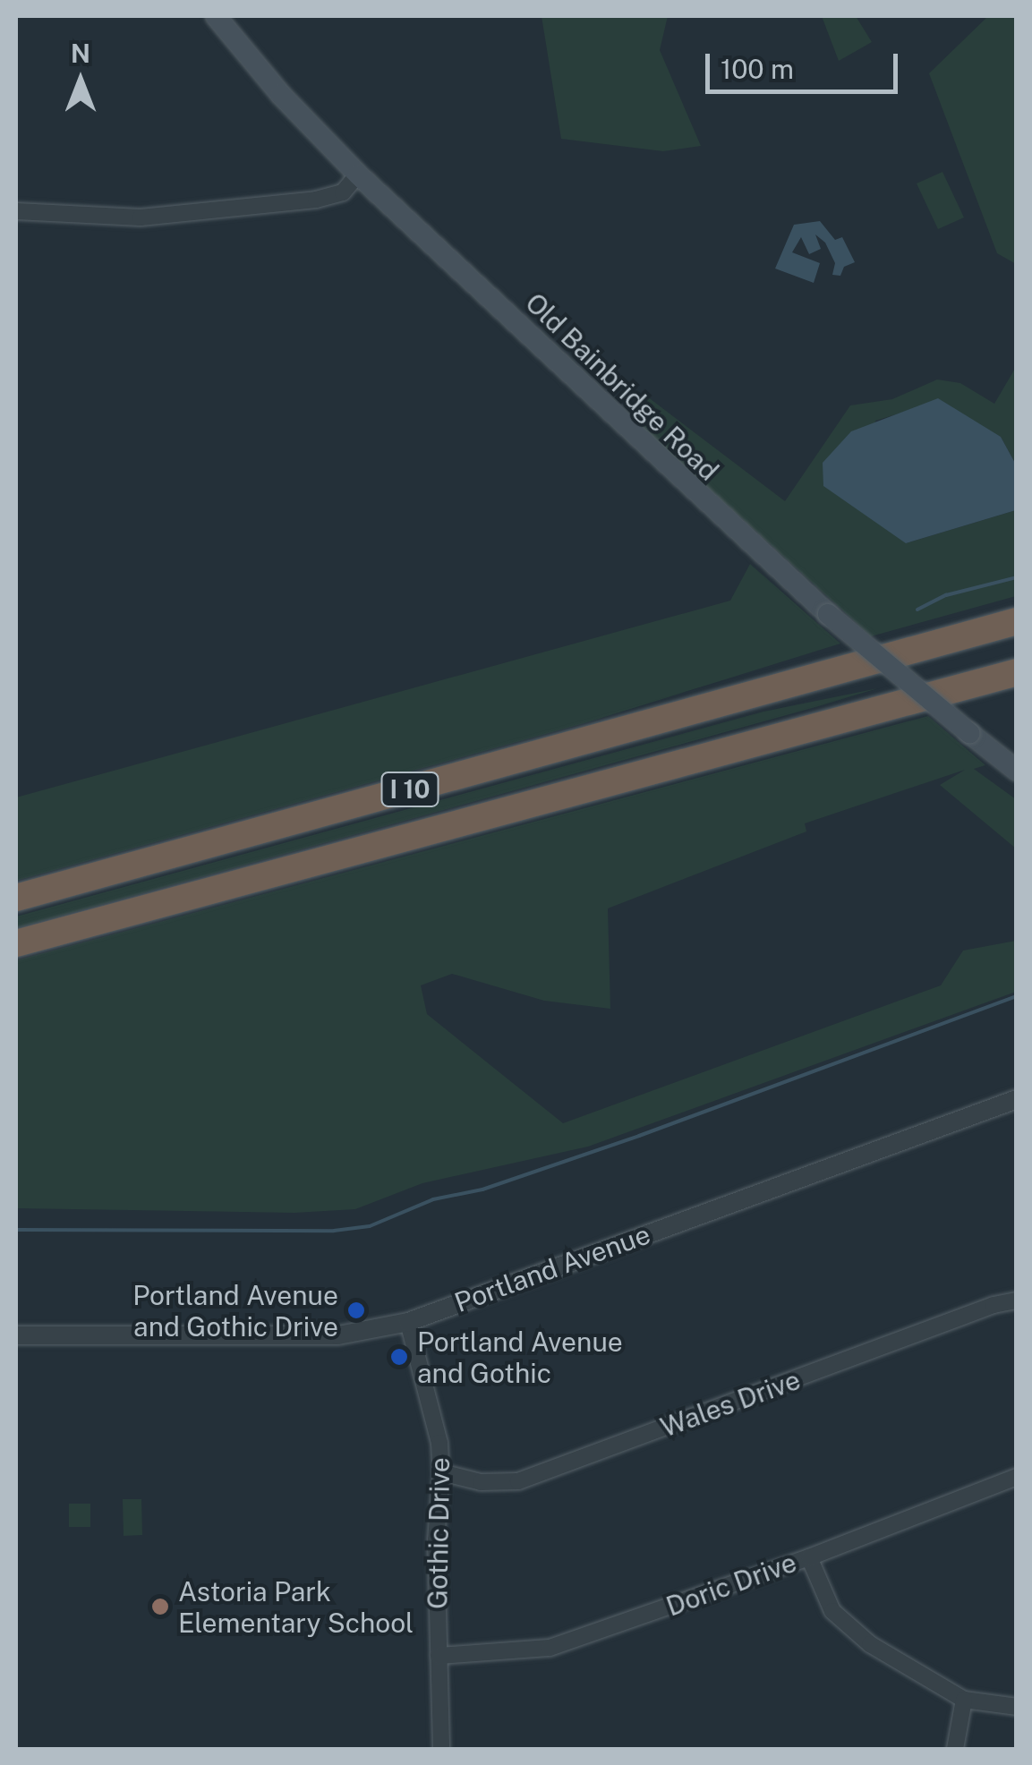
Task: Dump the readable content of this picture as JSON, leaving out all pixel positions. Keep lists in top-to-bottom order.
{
  "streets": {
    "highway": ["I 10"],
    "main road": ["Old Bainbridge Road"],
    "street": [
      "Portland Avenue",
      "Wales Drive",
      "Gothic Drive",
      "Doric Drive"
    ]
  },
  "crossings": [
    ["Portland Avenue", "Gothic Drive"],
    ["Wales Drive", "Gothic Drive"],
    ["Gothic Drive", "Doric Drive"]
  ],
  "places": ["Portland Avenue and Gothic Drive", "Portland Avenue and Gothic", "Astoria Park Elementary School"],
  "scale_bar": "100 m",
  "north": "top"
}
